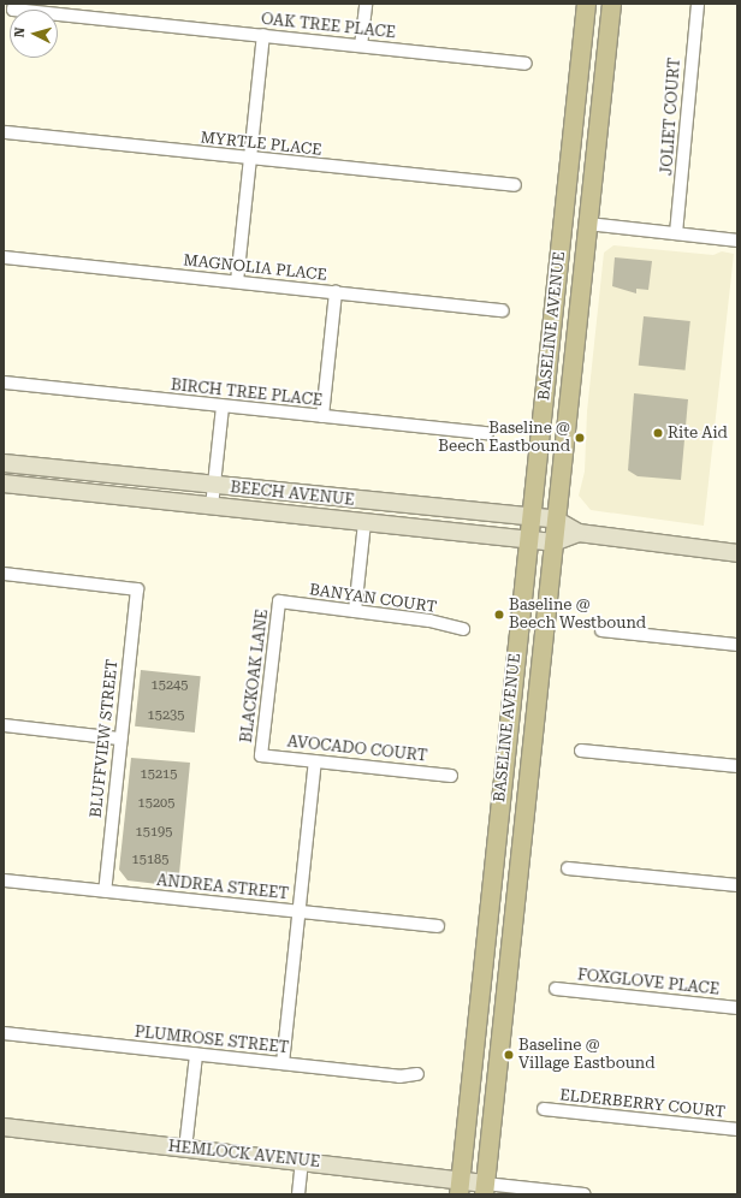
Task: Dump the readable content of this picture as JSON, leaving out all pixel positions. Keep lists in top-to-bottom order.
{
  "streets": {
    "main road": ["BASELINE AVENUE", "BEECH AVENUE", "HEMLOCK AVENUE"],
    "street": [
      "OAK TREE PLACE",
      "JOLIET COURT",
      "MYRTLE PLACE",
      "MAGNOLIA PLACE",
      "BIRCH TREE PLACE",
      "BANYAN COURT",
      "BLACKOAK LANE",
      "BLUFFVIEW STREET",
      "AVOCADO COURT",
      "ANDREA STREET",
      "FOXGLOVE PLACE",
      "PLUMROSE STREET",
      "ELDERBERRY COURT"
    ]
  },
  "crossings": [
    ["BASELINE AVENUE", "BEECH AVENUE"],
    ["BASELINE AVENUE", "HEMLOCK AVENUE"],
    ["BANYAN COURT", "BLACKOAK LANE"],
    ["BLACKOAK LANE", "AVOCADO COURT"],
    ["BLUFFVIEW STREET", "ANDREA STREET"]
  ],
  "places": [
    "Rite Aid",
    "Baseline @ Beech Eastbound",
    "Baseline @ Beech Westbound",
    "Baseline @ Village Eastbound"
  ],
  "house_numbers": [
    "15245",
    "15235",
    "15215",
    "15205",
    "15195",
    "15185"
  ],
  "north": "left"
}
